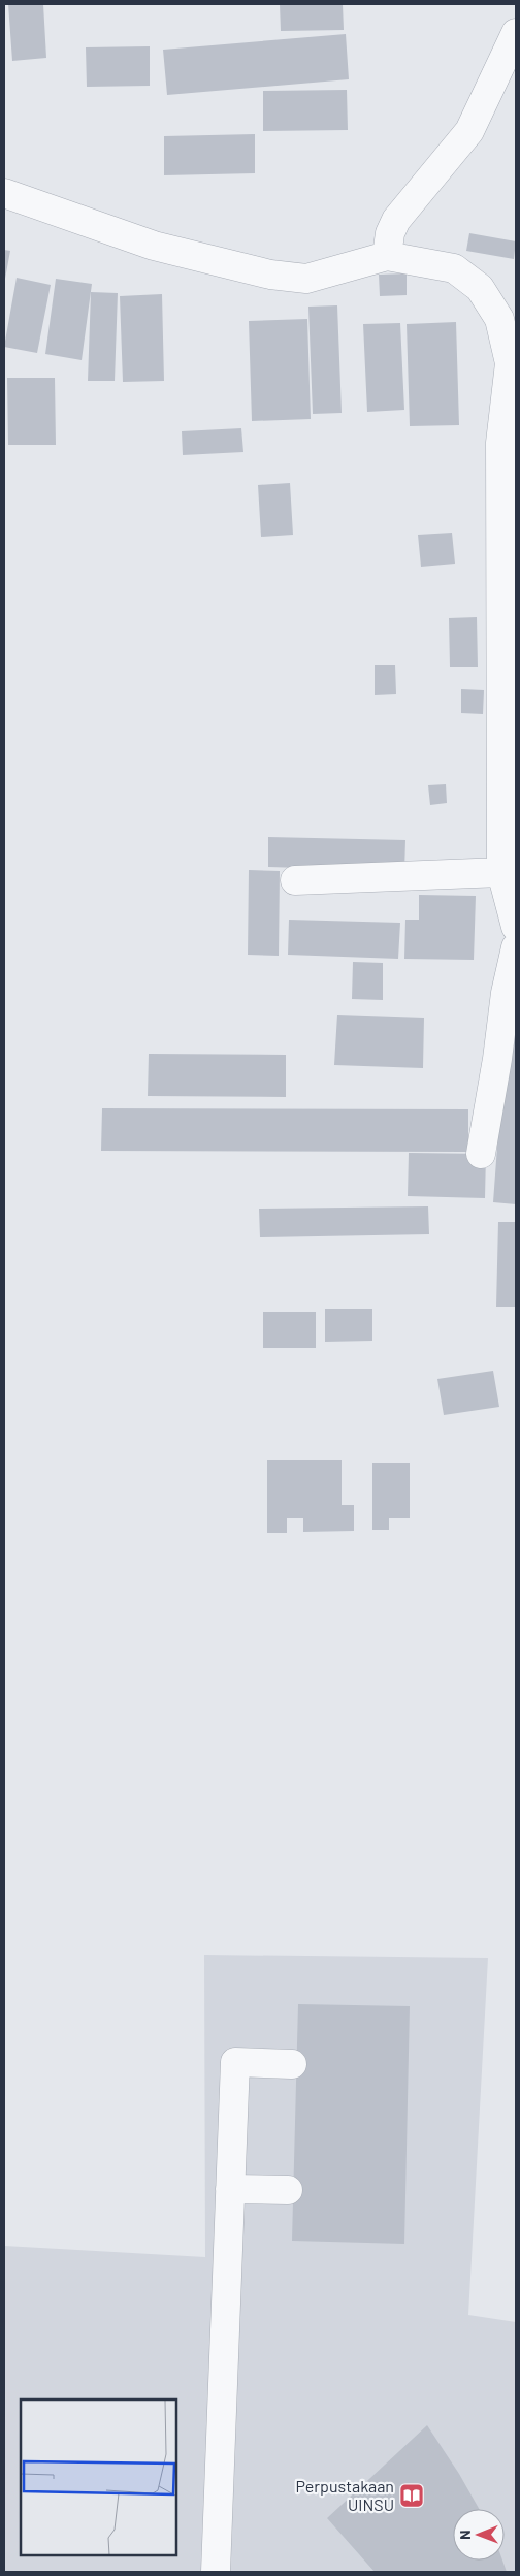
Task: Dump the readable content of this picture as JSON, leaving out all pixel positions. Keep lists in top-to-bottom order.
{
  "places": {
    "library": ["Perpustakaan UINSU"]
  },
  "north": "left"
}
